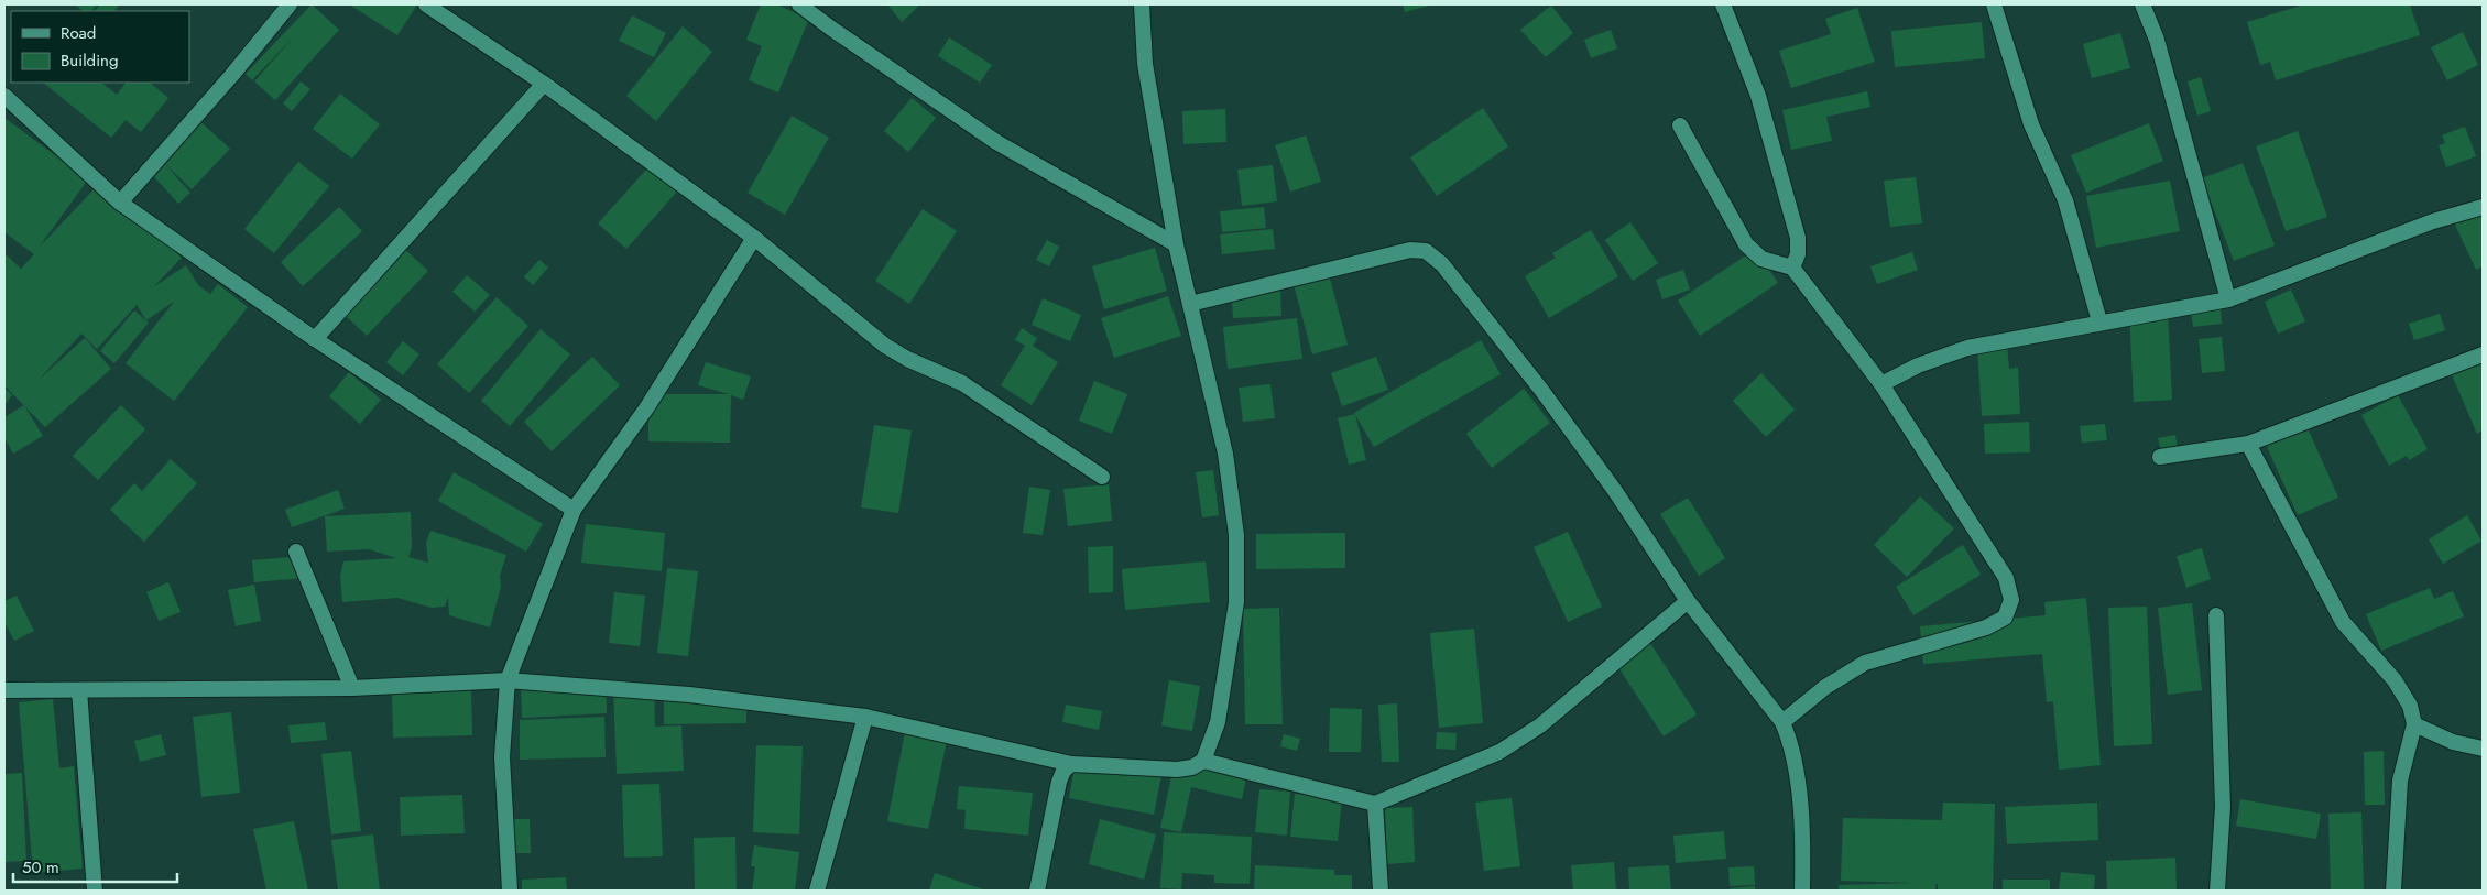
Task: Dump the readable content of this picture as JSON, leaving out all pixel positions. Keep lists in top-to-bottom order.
{
  "legend": ["Road", "Building"],
  "scale_bar": "50 m"
}
